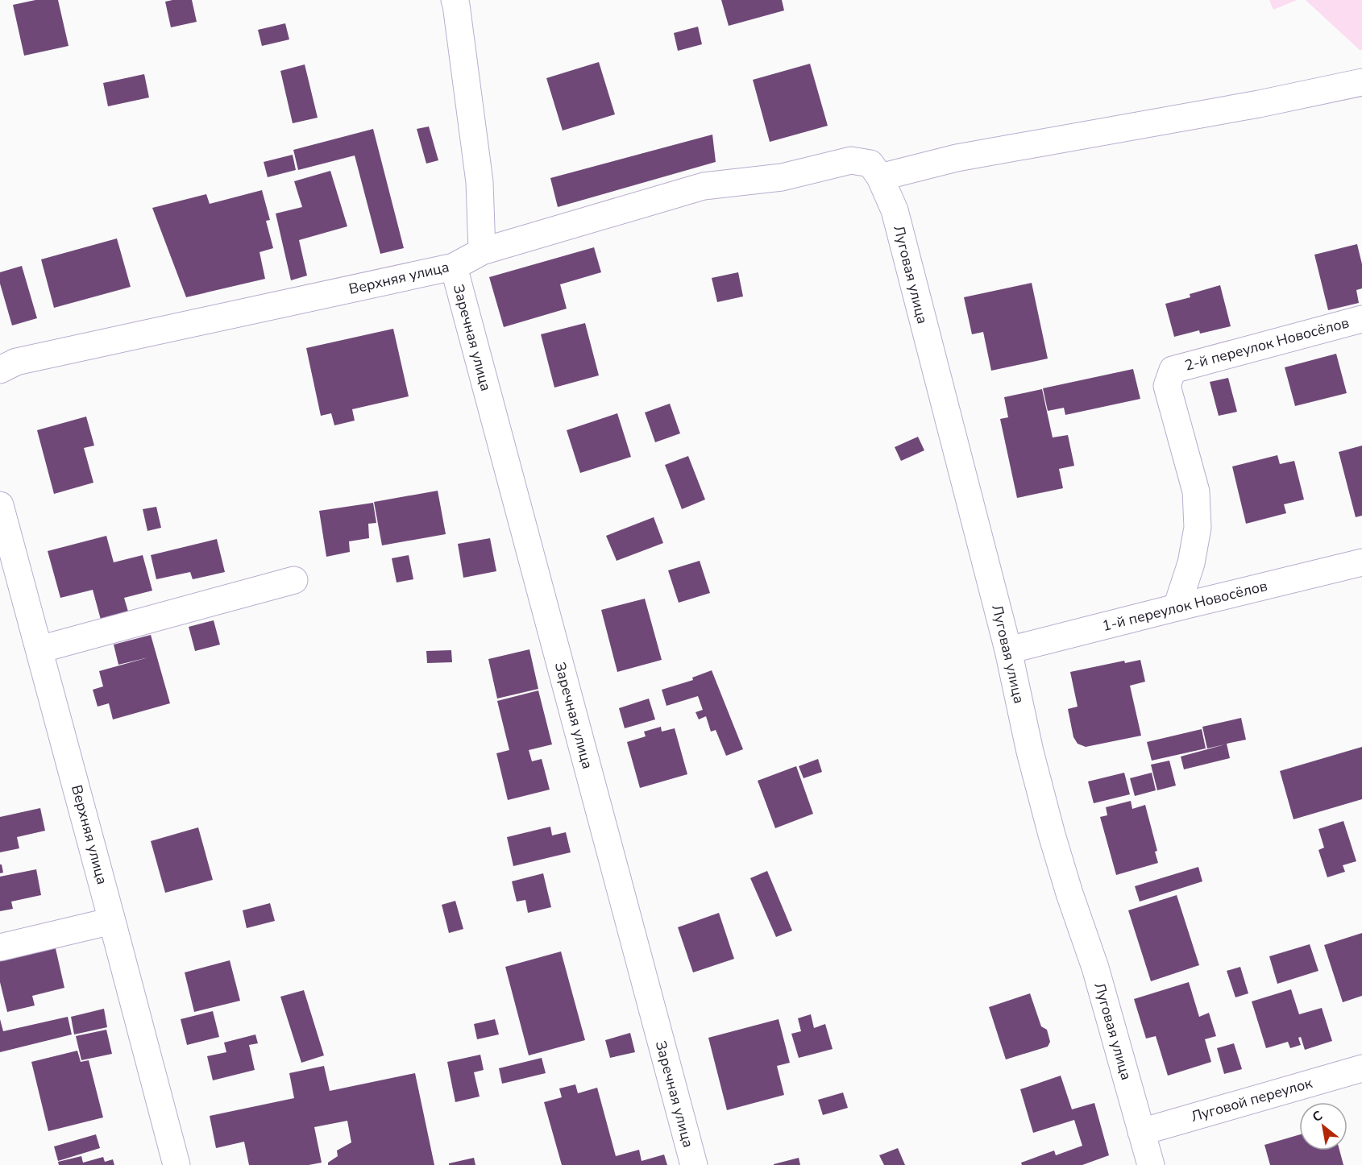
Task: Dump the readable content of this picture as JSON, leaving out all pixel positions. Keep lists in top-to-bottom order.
{
  "streets": {
    "street": [
      "Луговая улица",
      "Верхняя улица",
      "Заречная улица",
      "2-й переулок Новосёлов",
      "1-й переулок Новосёлов",
      "Луговой переулок"
    ]
  },
  "crossings": [
    ["Луговая улица", "Верхняя улица"],
    ["Луговая улица", "1-й переулок Новосёлов"],
    ["Луговая улица", "Луговой переулок"],
    ["Верхняя улица", "Заречная улица"],
    ["2-й переулок Новосёлов", "1-й переулок Новосёлов"]
  ],
  "north": "top left"
}
